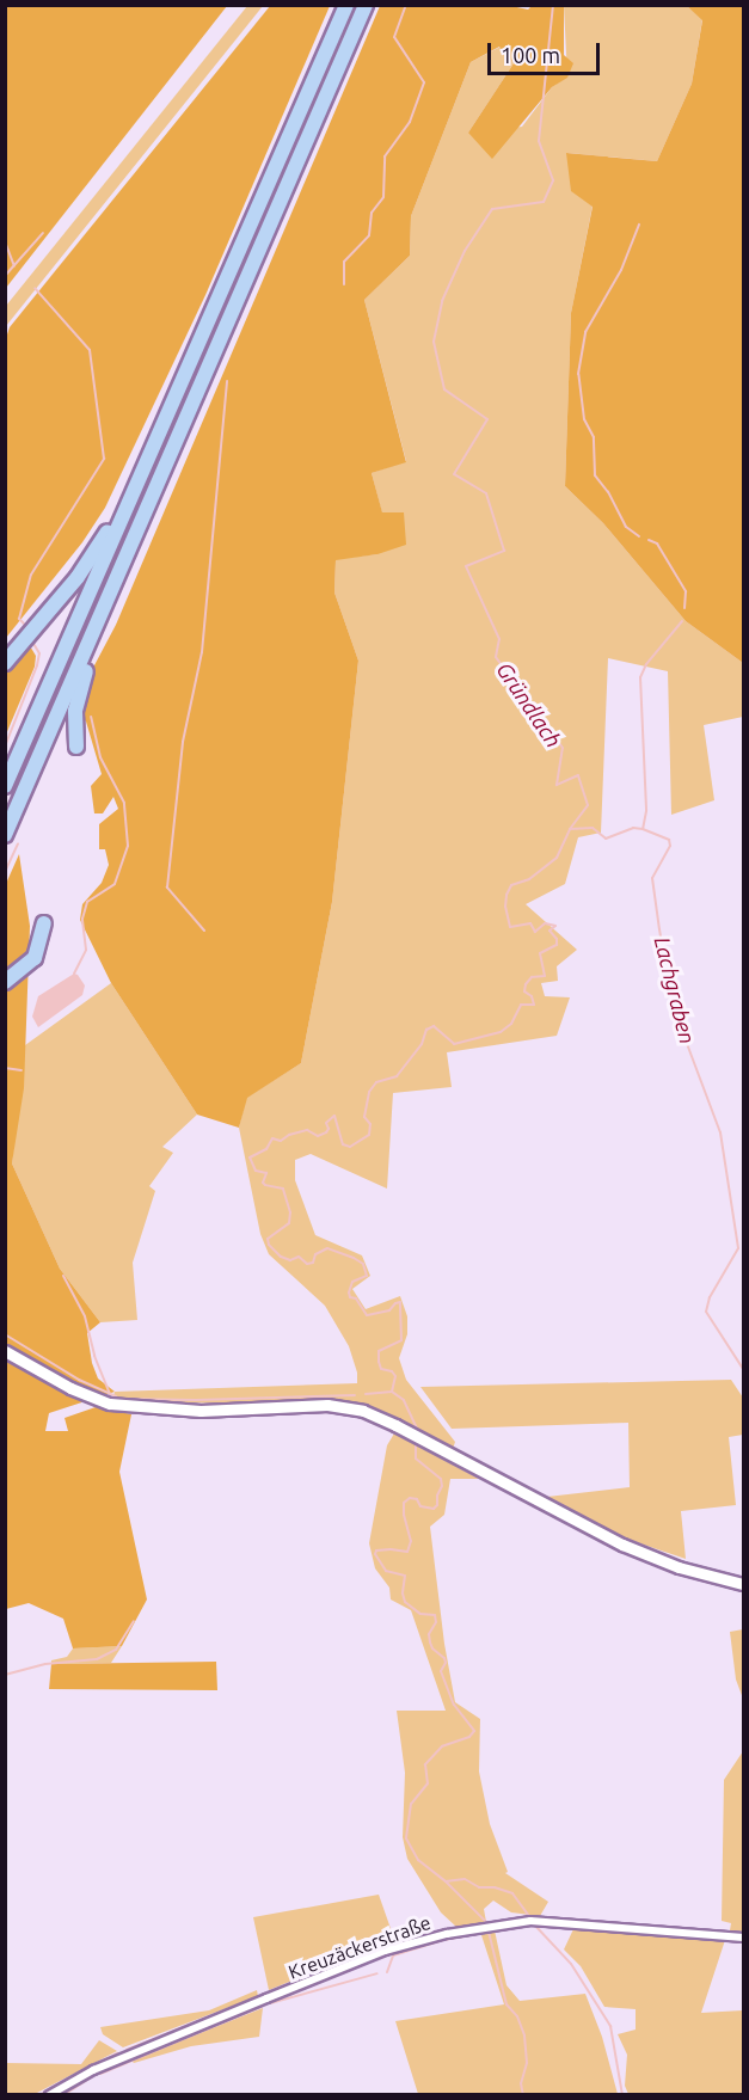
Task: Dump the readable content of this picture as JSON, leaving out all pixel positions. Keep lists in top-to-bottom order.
{
  "streets": {
    "street": ["Kreuzäckerstraße"]
  },
  "water": ["Gründlach", "Lachgraben"],
  "scale_bar": "100 m"
}
